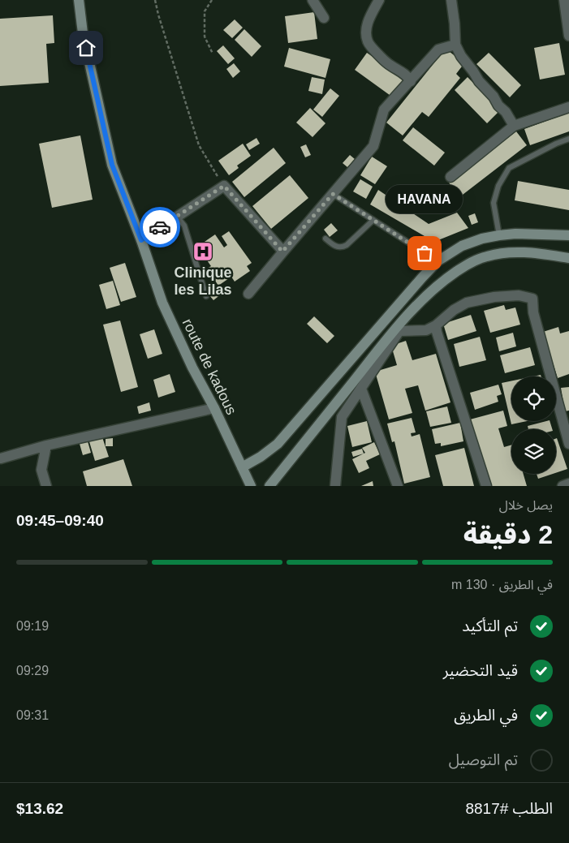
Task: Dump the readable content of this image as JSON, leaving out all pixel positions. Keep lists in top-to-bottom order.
{
  "streets": {
    "street": ["route de kadous"]
  },
  "places": {
    "hospital": ["Clinique les Lilas"],
    "other": ["HAVANA"]
  },
  "page": {
    "bubble": "HAVANA",
    "heading": ["2 دقيقة", "يصل خلال", "09:40–09:45"],
    "panel": ["الطلب #8817", "$13.62"],
    "bar": "في الطريق · 130 m",
    "list": [
      ["تم التأكيد", "09:19"],
      ["قيد التحضير", "09:29"],
      ["في الطريق", "09:31"],
      "تم التوصيل"
    ]
  }
}
